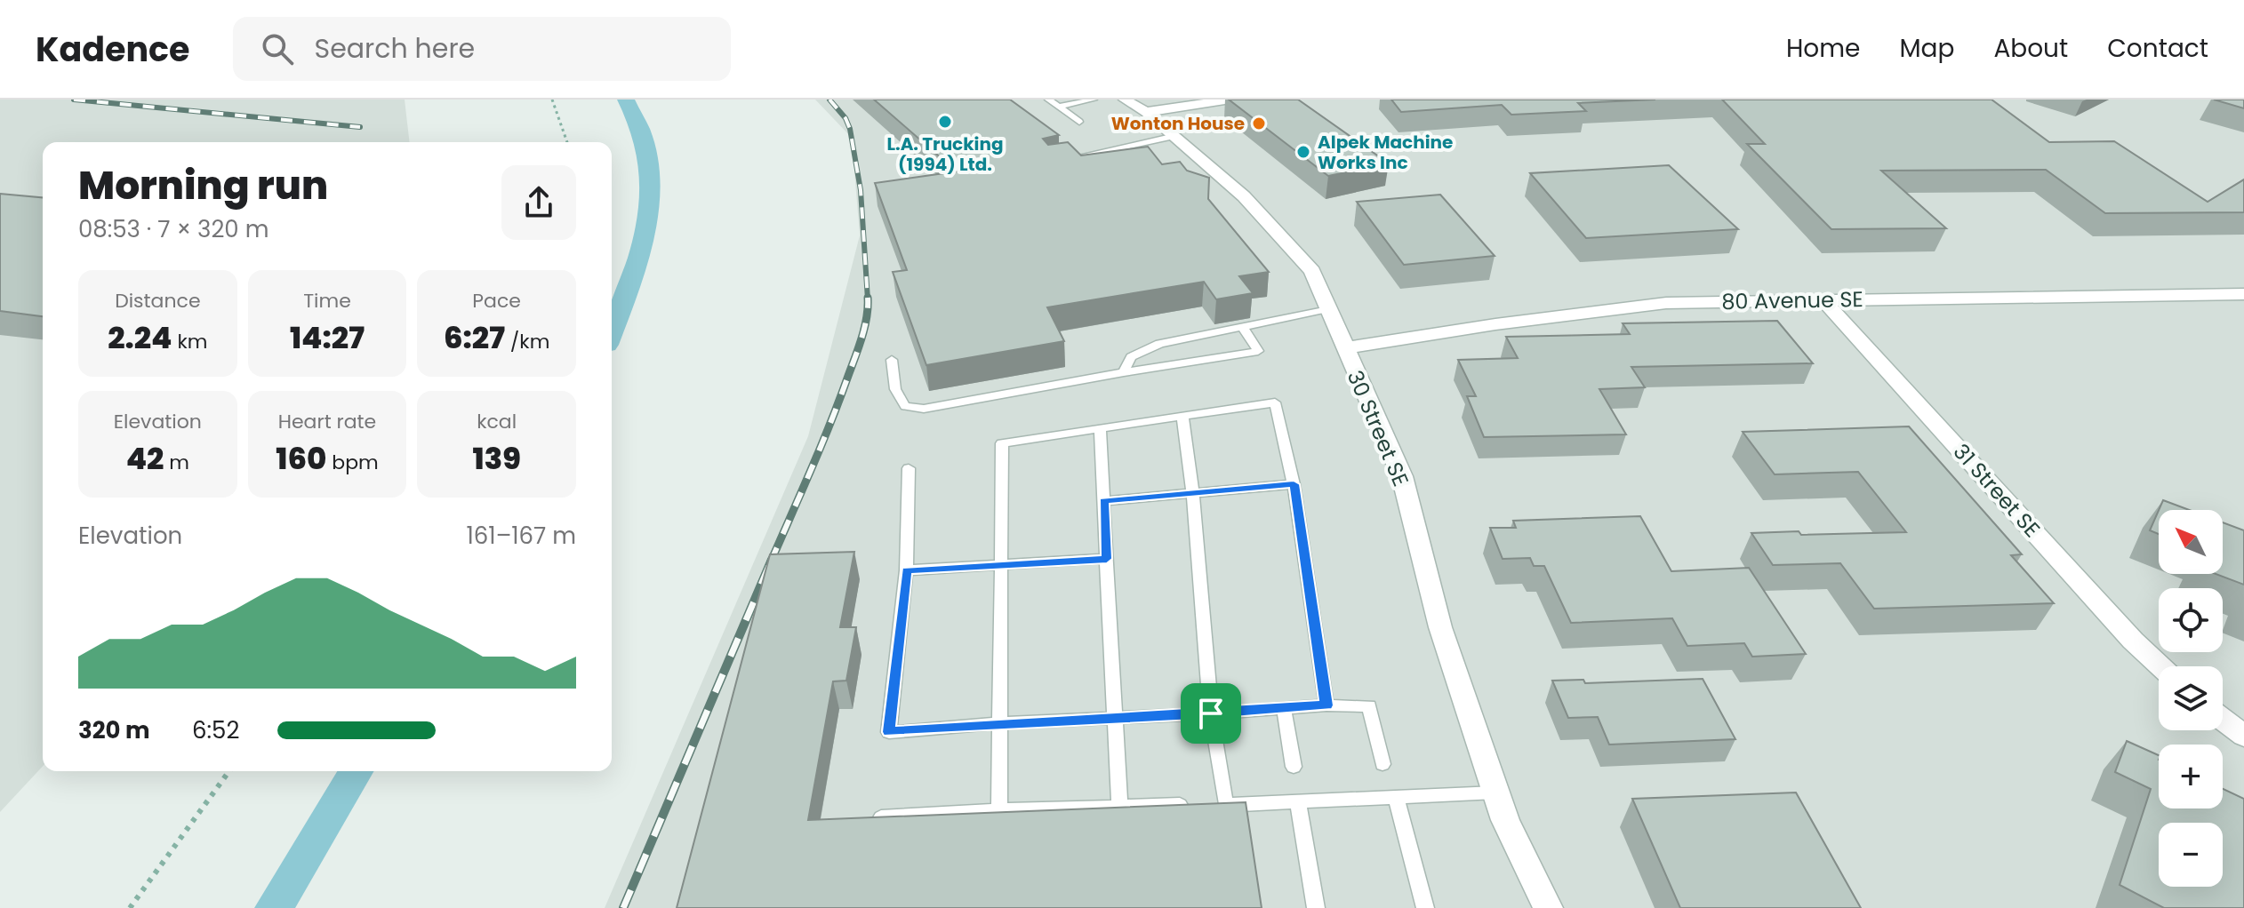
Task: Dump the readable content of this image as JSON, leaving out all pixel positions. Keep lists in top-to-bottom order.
{
  "streets": {
    "street": ["80 Avenue SE", "30 Street SE", "31 Street SE"]
  },
  "crossings": [
    ["80 Avenue SE", "30 Street SE"],
    ["80 Avenue SE", "31 Street SE"]
  ],
  "places": ["L.A. Trucking (1994) Ltd.", "Wonton House", "Alpek Machine Works Inc"],
  "north": "top left",
  "page": {
    "header": "Kadence",
    "search": "Search here",
    "nav": [
      "Home",
      "Map",
      "About",
      "Contact"
    ],
    "heading": ["Morning run", "08:53 · 7 × 320 m"],
    "stats": [
      ["Distance", "2.24 km"],
      ["Time", "14:27"],
      ["Pace", "6:27 /km"],
      ["Elevation", "42 m"],
      ["Heart rate", "160 bpm"],
      ["kcal", "139"]
    ],
    "chart": ["Elevation", "161–167 m"],
    "map_buttons": ["+", "−"],
    "list": [
      {
        "name": "320 m",
        "note": "6:52"
      }
    ]
  }
}
